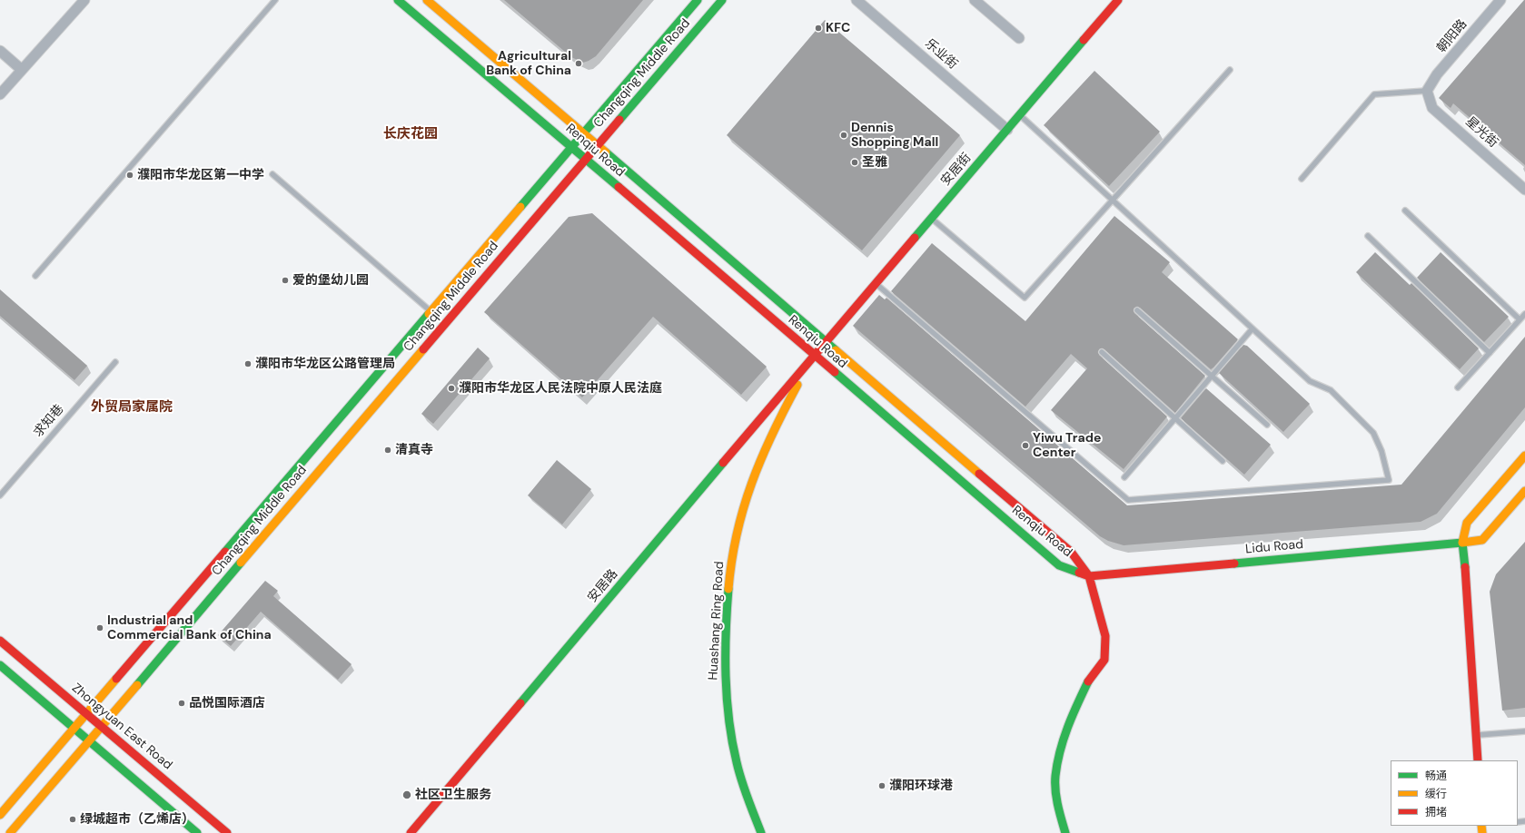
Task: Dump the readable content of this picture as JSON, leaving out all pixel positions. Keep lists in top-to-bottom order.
{
  "streets": {
    "street": [
      "朝阳路",
      "乐业街",
      "Changqing Middle Road",
      "星光街",
      "Renqiu Road",
      "安居街",
      "Lidu Road",
      "安居路",
      "Huashang Ring Road",
      "Zhongyuan East Road"
    ],
    "lane": ["求知巷"]
  },
  "crossings": [
    ["朝阳路", "星光街"],
    ["乐业街", "安居街"],
    ["Changqing Middle Road", "Renqiu Road"],
    ["Changqing Middle Road", "Zhongyuan East Road"],
    ["Renqiu Road", "安居街"],
    ["Renqiu Road", "Lidu Road"],
    ["Renqiu Road", "安居路"],
    ["Renqiu Road", "Huashang Ring Road"],
    ["安居街", "安居路"],
    ["安居街", "Huashang Ring Road"],
    ["安居路", "Huashang Ring Road"]
  ],
  "districts": ["长庆花园", "外贸局家属院"],
  "places": [
    "KFC",
    "Agricultural Bank of China",
    "Dennis Shopping Mall",
    "圣雅",
    "濮阳市华龙区第一中学",
    "爱的堡幼儿园",
    "濮阳市华龙区公路管理局",
    "濮阳市华龙区人民法院中原人民法庭",
    "Yiwu Trade Center",
    "清真寺",
    "Industrial and Commercial Bank of China",
    "品悦国际酒店",
    "濮阳环球港",
    "社区卫生服务",
    "绿城超市（乙烯店）"
  ],
  "legend": ["畅通", "缓行", "拥堵"]
}
